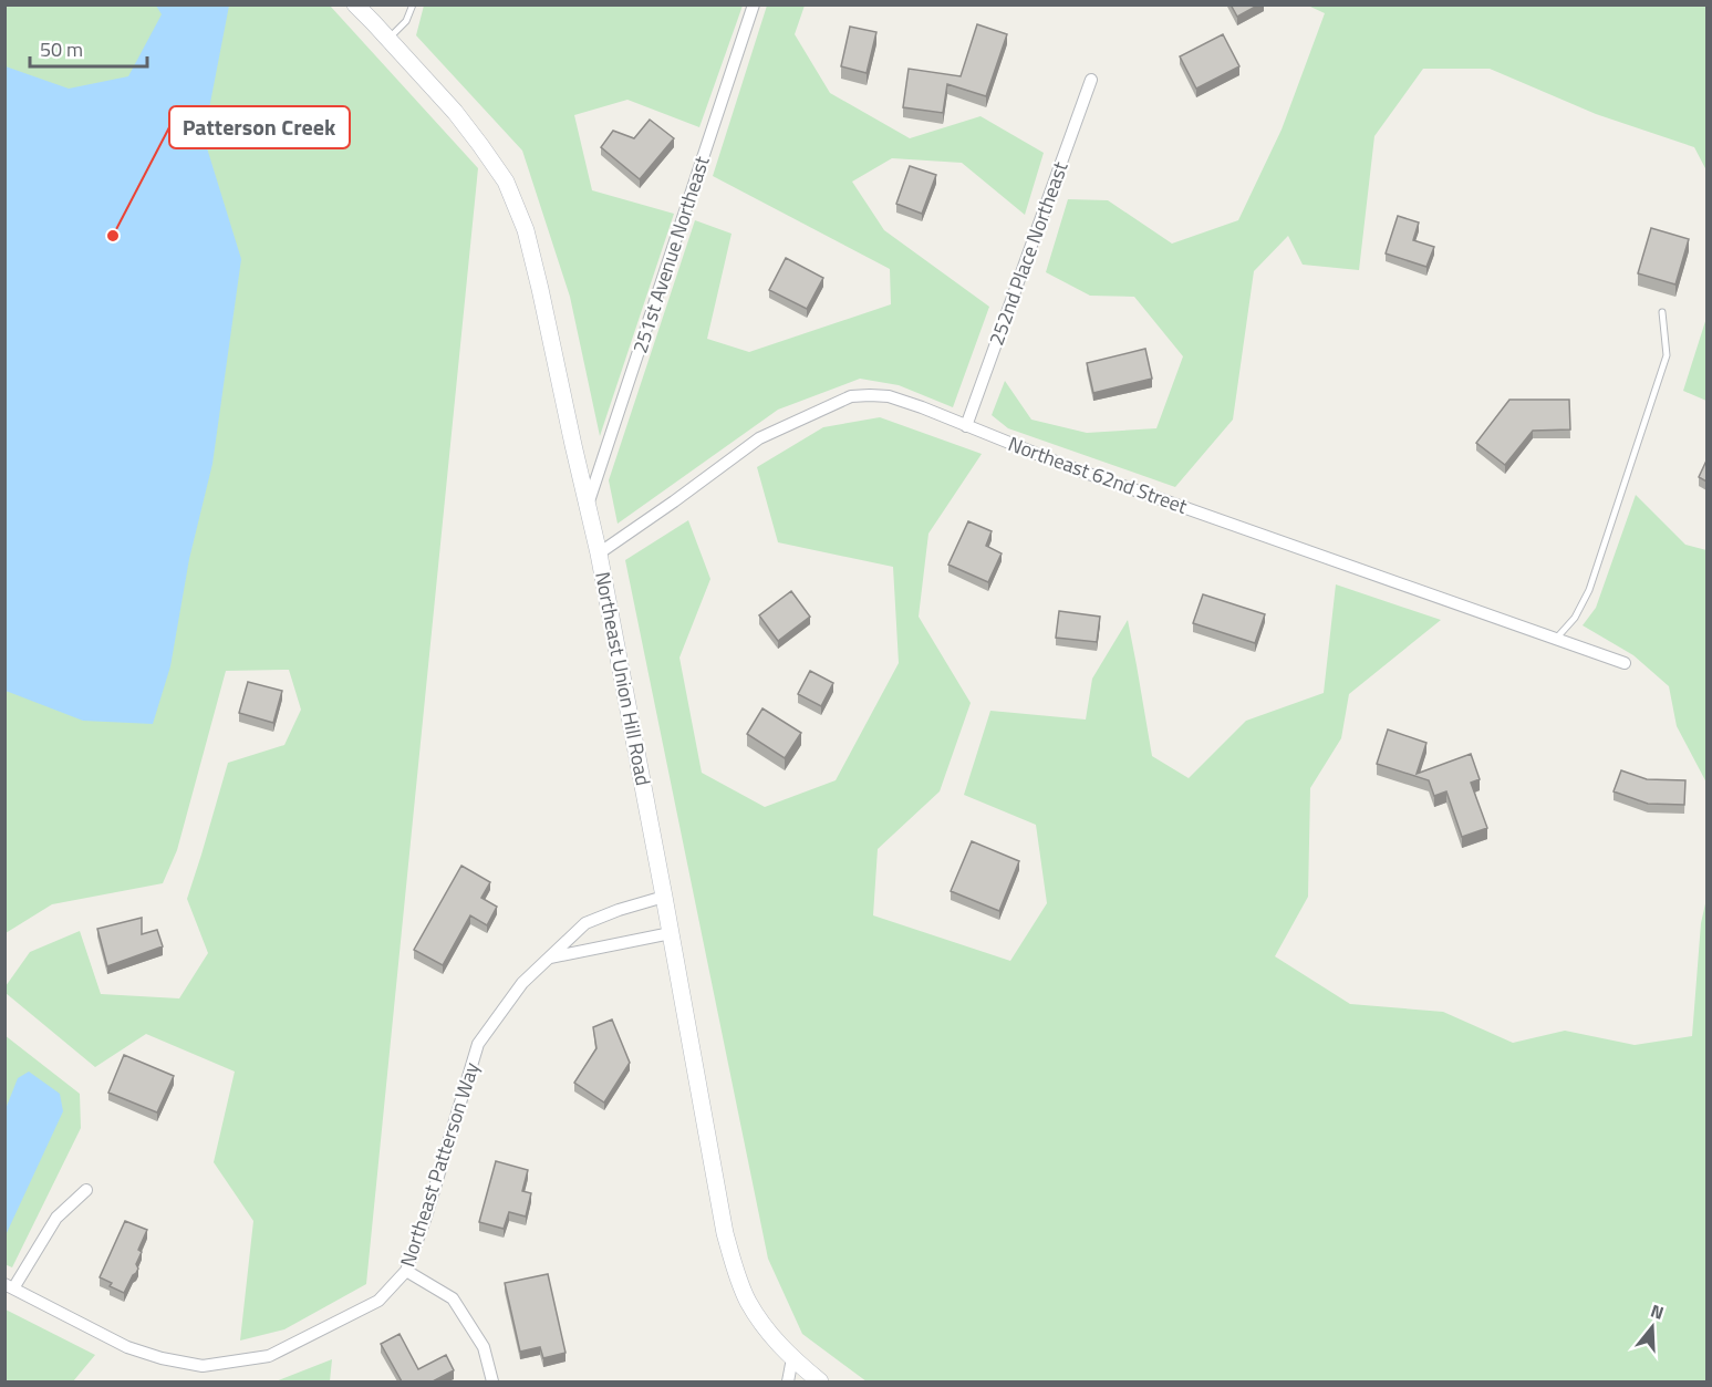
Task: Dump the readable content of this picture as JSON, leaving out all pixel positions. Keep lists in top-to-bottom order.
{
  "streets": {
    "street": [
      "252nd Place Northeast",
      "251st Avenue Northeast",
      "Northeast 62nd Street",
      "Northeast Union Hill Road",
      "Northeast Patterson Way"
    ]
  },
  "crossings": [
    ["252nd Place Northeast", "Northeast 62nd Street"],
    ["251st Avenue Northeast", "Northeast Union Hill Road"],
    ["Northeast 62nd Street", "Northeast Union Hill Road"],
    ["Northeast Union Hill Road", "Northeast Patterson Way"]
  ],
  "places": ["Patterson Creek"],
  "scale_bar": "50 m",
  "north": "top"
}
